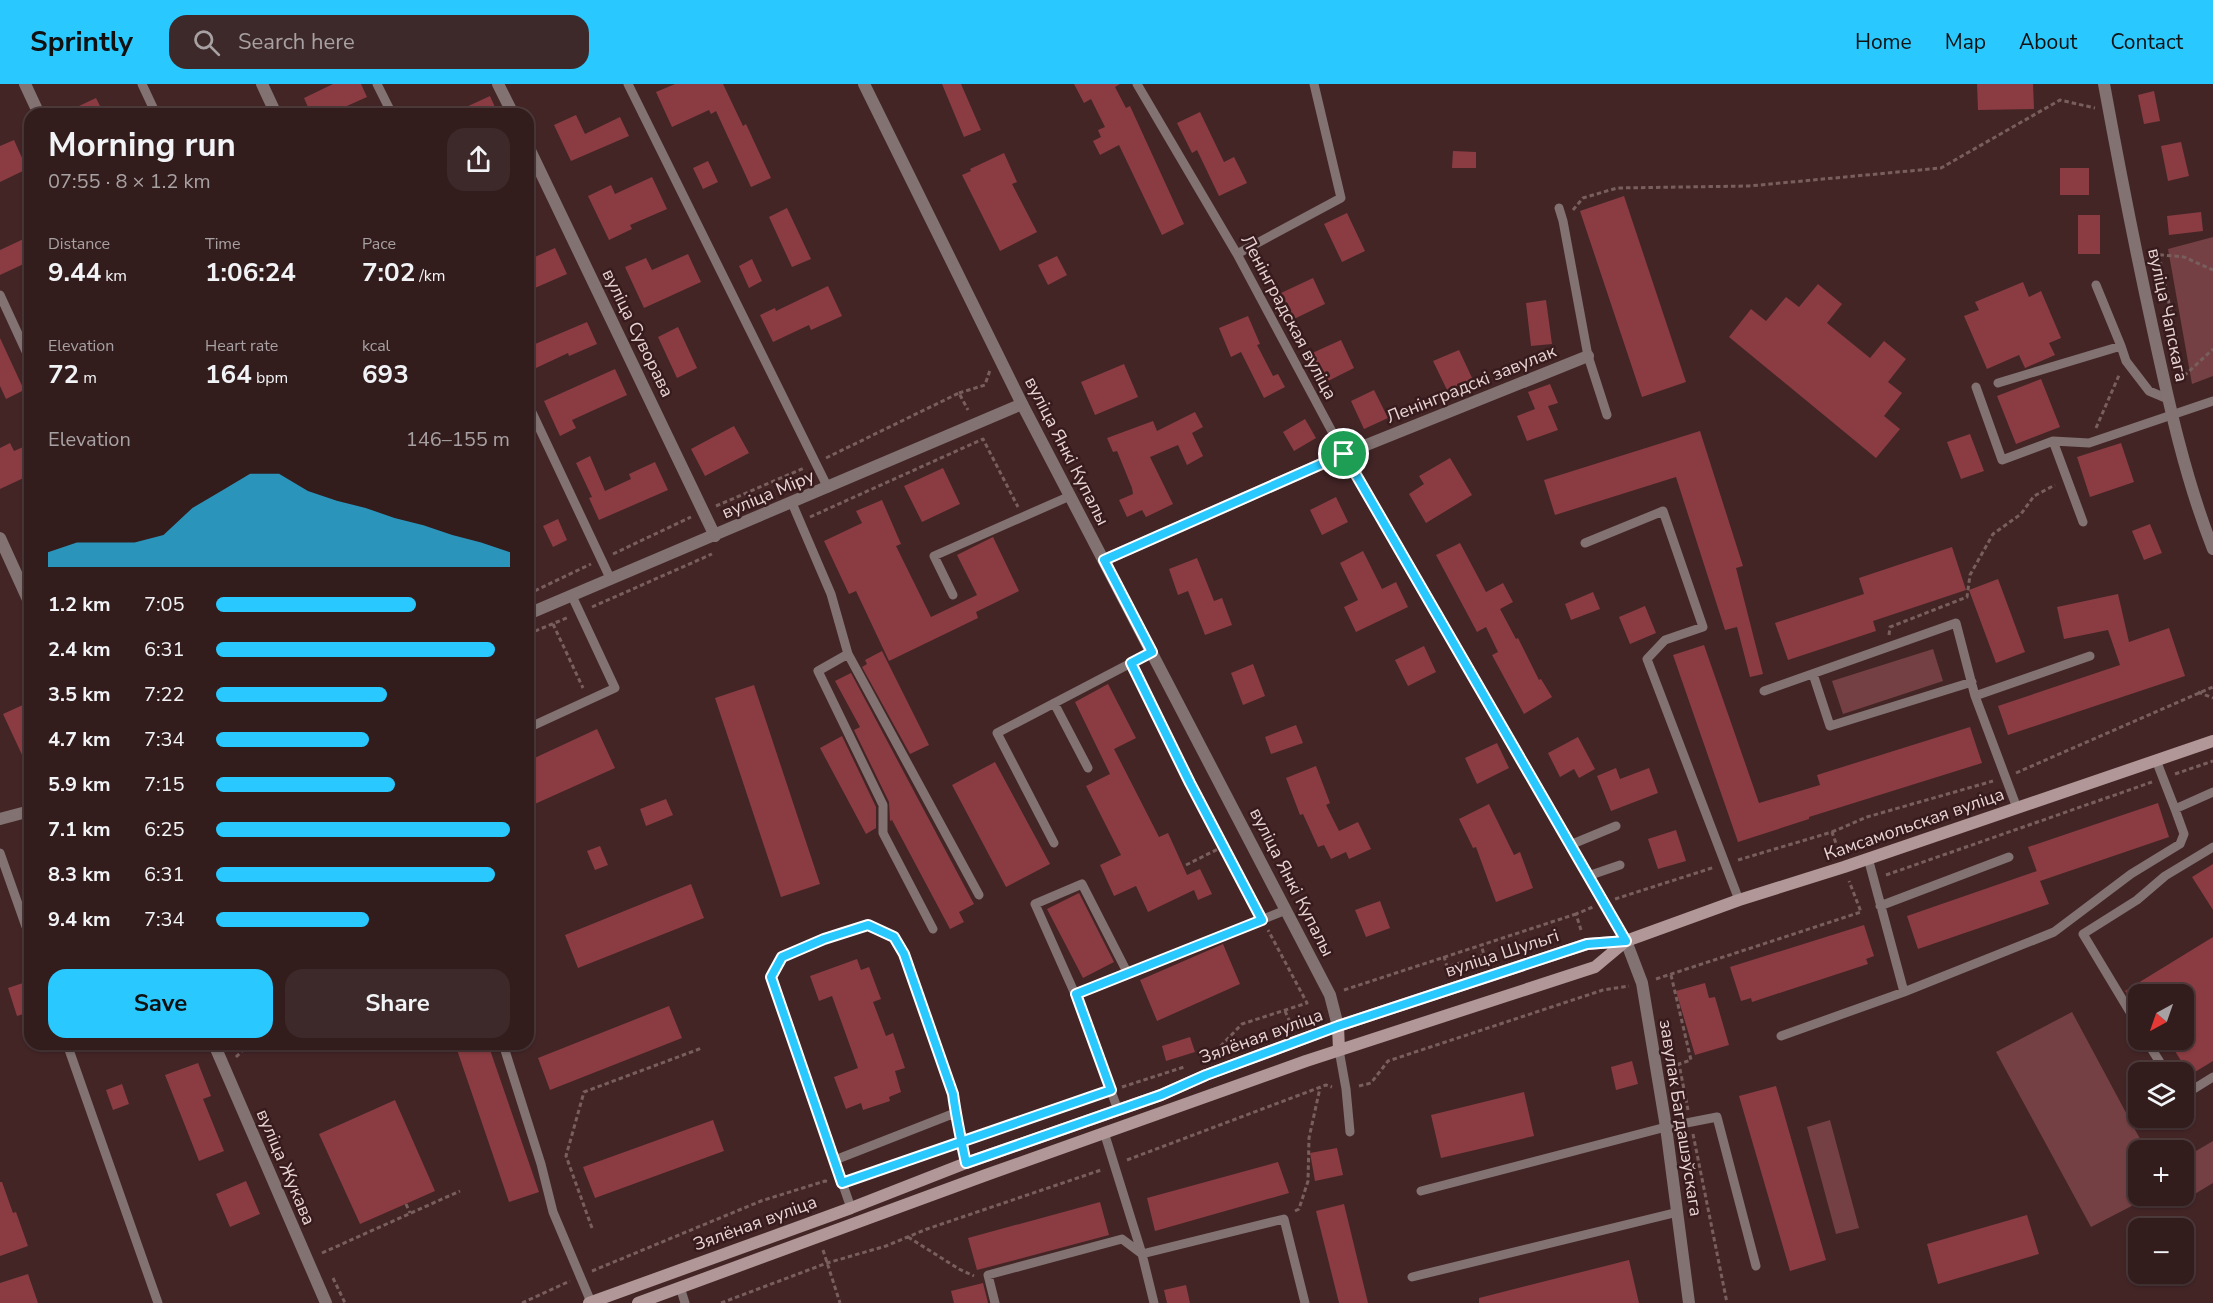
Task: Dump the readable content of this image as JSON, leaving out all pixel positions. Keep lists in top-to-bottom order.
{
  "streets": {
    "main road": ["Камсамольская вуліца", "вуліца Шульгі", "Зялёная вуліца"],
    "street": [
      "вуліца Чапскага",
      "вуліца Суворава",
      "Ленінградскі завулак",
      "вуліца Янкі Купалы",
      "вуліца Міру",
      "завулак Багдашэўскага",
      "вуліца Жукава"
    ],
    "lane": ["Ленінградская вуліца"]
  },
  "crossings": [
    ["Ленінградская вуліца", "Ленінградскі завулак"],
    ["Ленінградская вуліца", "Камсамольская вуліца"],
    ["Ленінградская вуліца", "вуліца Шульгі"],
    ["Ленінградская вуліца", "завулак Багдашэўскага"],
    ["вуліца Суворава", "вуліца Міру"],
    ["Ленінградскі завулак", "вуліца Янкі Купалы"],
    ["вуліца Янкі Купалы", "вуліца Міру"],
    ["вуліца Янкі Купалы", "вуліца Шульгі"],
    ["вуліца Янкі Купалы", "Зялёная вуліца"],
    ["Камсамольская вуліца", "вуліца Шульгі"],
    ["Камсамольская вуліца", "завулак Багдашэўскага"],
    ["вуліца Шульгі", "Зялёная вуліца"],
    ["вуліца Шульгі", "завулак Багдашэўскага"]
  ],
  "north": "bottom left",
  "page": {
    "header": "Sprintly",
    "search": "Search here",
    "nav": [
      "Home",
      "Map",
      "About",
      "Contact"
    ],
    "heading": ["Morning run", "07:55 · 8 × 1.2 km"],
    "stats": [
      ["Distance", "9.44 km"],
      ["Time", "1:06:24"],
      ["Pace", "7:02 /km"],
      ["Elevation", "72 m"],
      ["Heart rate", "164 bpm"],
      ["kcal", "693"]
    ],
    "chart": ["Elevation", "146–155 m"],
    "list": [
      {
        "name": "1.2 km",
        "note": "7:05"
      },
      {
        "name": "2.4 km",
        "note": "6:31"
      },
      {
        "name": "3.5 km",
        "note": "7:22"
      },
      {
        "name": "4.7 km",
        "note": "7:34"
      },
      {
        "name": "5.9 km",
        "note": "7:15"
      },
      {
        "name": "7.1 km",
        "note": "6:25"
      },
      {
        "name": "8.3 km",
        "note": "6:31"
      },
      {
        "name": "9.4 km",
        "note": "7:34"
      }
    ],
    "buttons": ["Save", "Share"],
    "map_buttons": ["+", "−"]
  }
}
